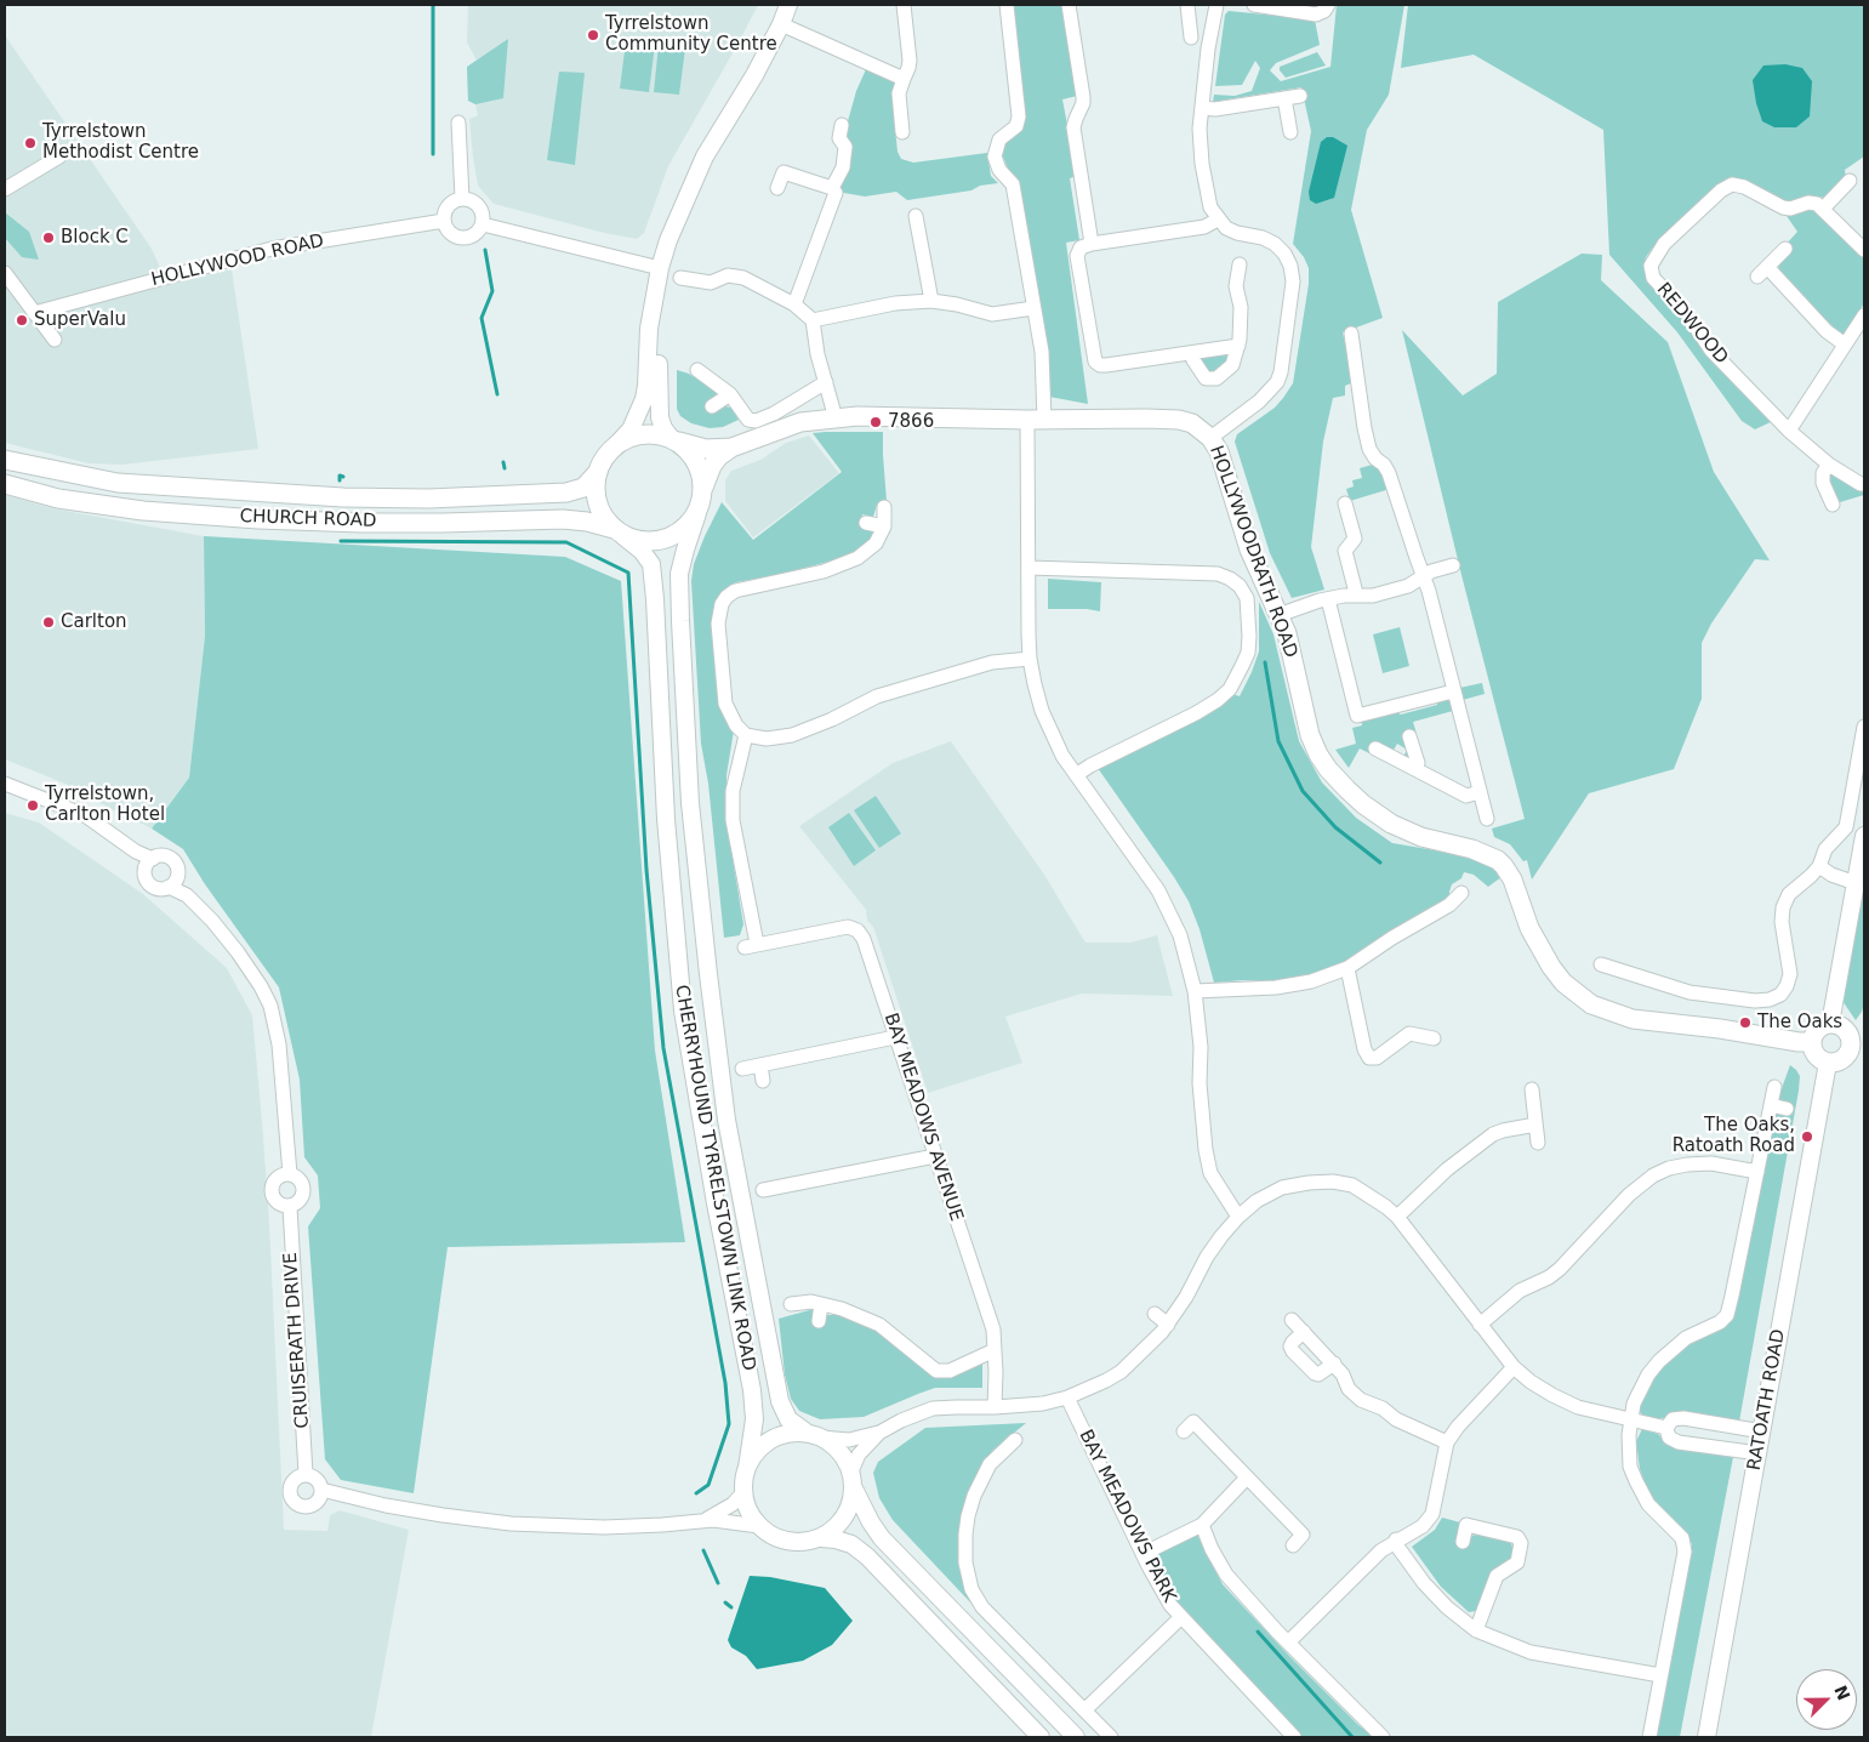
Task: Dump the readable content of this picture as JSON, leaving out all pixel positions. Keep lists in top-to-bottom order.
{
  "streets": {
    "main road": ["CHURCH ROAD", "HOLLYWOODRATH ROAD"],
    "street": [
      "HOLLYWOOD ROAD",
      "REDWOOD",
      "BAY MEADOWS AVENUE",
      "CHERRYHOUND TYRRELSTOWN LINK ROAD",
      "CRUISERATH DRIVE",
      "RATOATH ROAD",
      "BAY MEADOWS PARK"
    ]
  },
  "crossings": [
    ["CHURCH ROAD", "HOLLYWOODRATH ROAD"],
    ["CHURCH ROAD", "CHERRYHOUND TYRRELSTOWN LINK ROAD"],
    ["HOLLYWOODRATH ROAD", "CHERRYHOUND TYRRELSTOWN LINK ROAD"],
    ["HOLLYWOODRATH ROAD", "RATOATH ROAD"]
  ],
  "places": [
    "Tyrrelstown Community Centre",
    "Tyrrelstown Methodist Centre",
    "Block C",
    "SuperValu",
    "7866",
    "Carlton",
    "Tyrrelstown, Carlton Hotel",
    "The Oaks",
    "The Oaks, Ratoath Road"
  ],
  "north": "top right"
}
